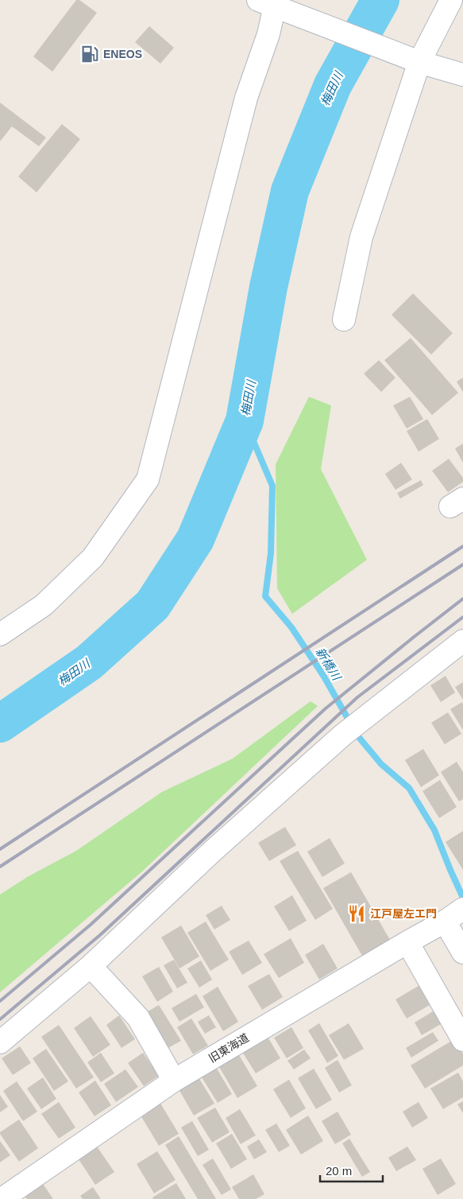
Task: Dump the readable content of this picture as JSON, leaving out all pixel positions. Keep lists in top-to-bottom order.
{
  "streets": {
    "street": ["旧東海道"]
  },
  "water": ["梅田川", "新橋川"],
  "places": {
    "fuel station": ["ENEOS"],
    "restaurant": ["江戸屋左エ門"]
  },
  "scale_bar": "20 m"
}
